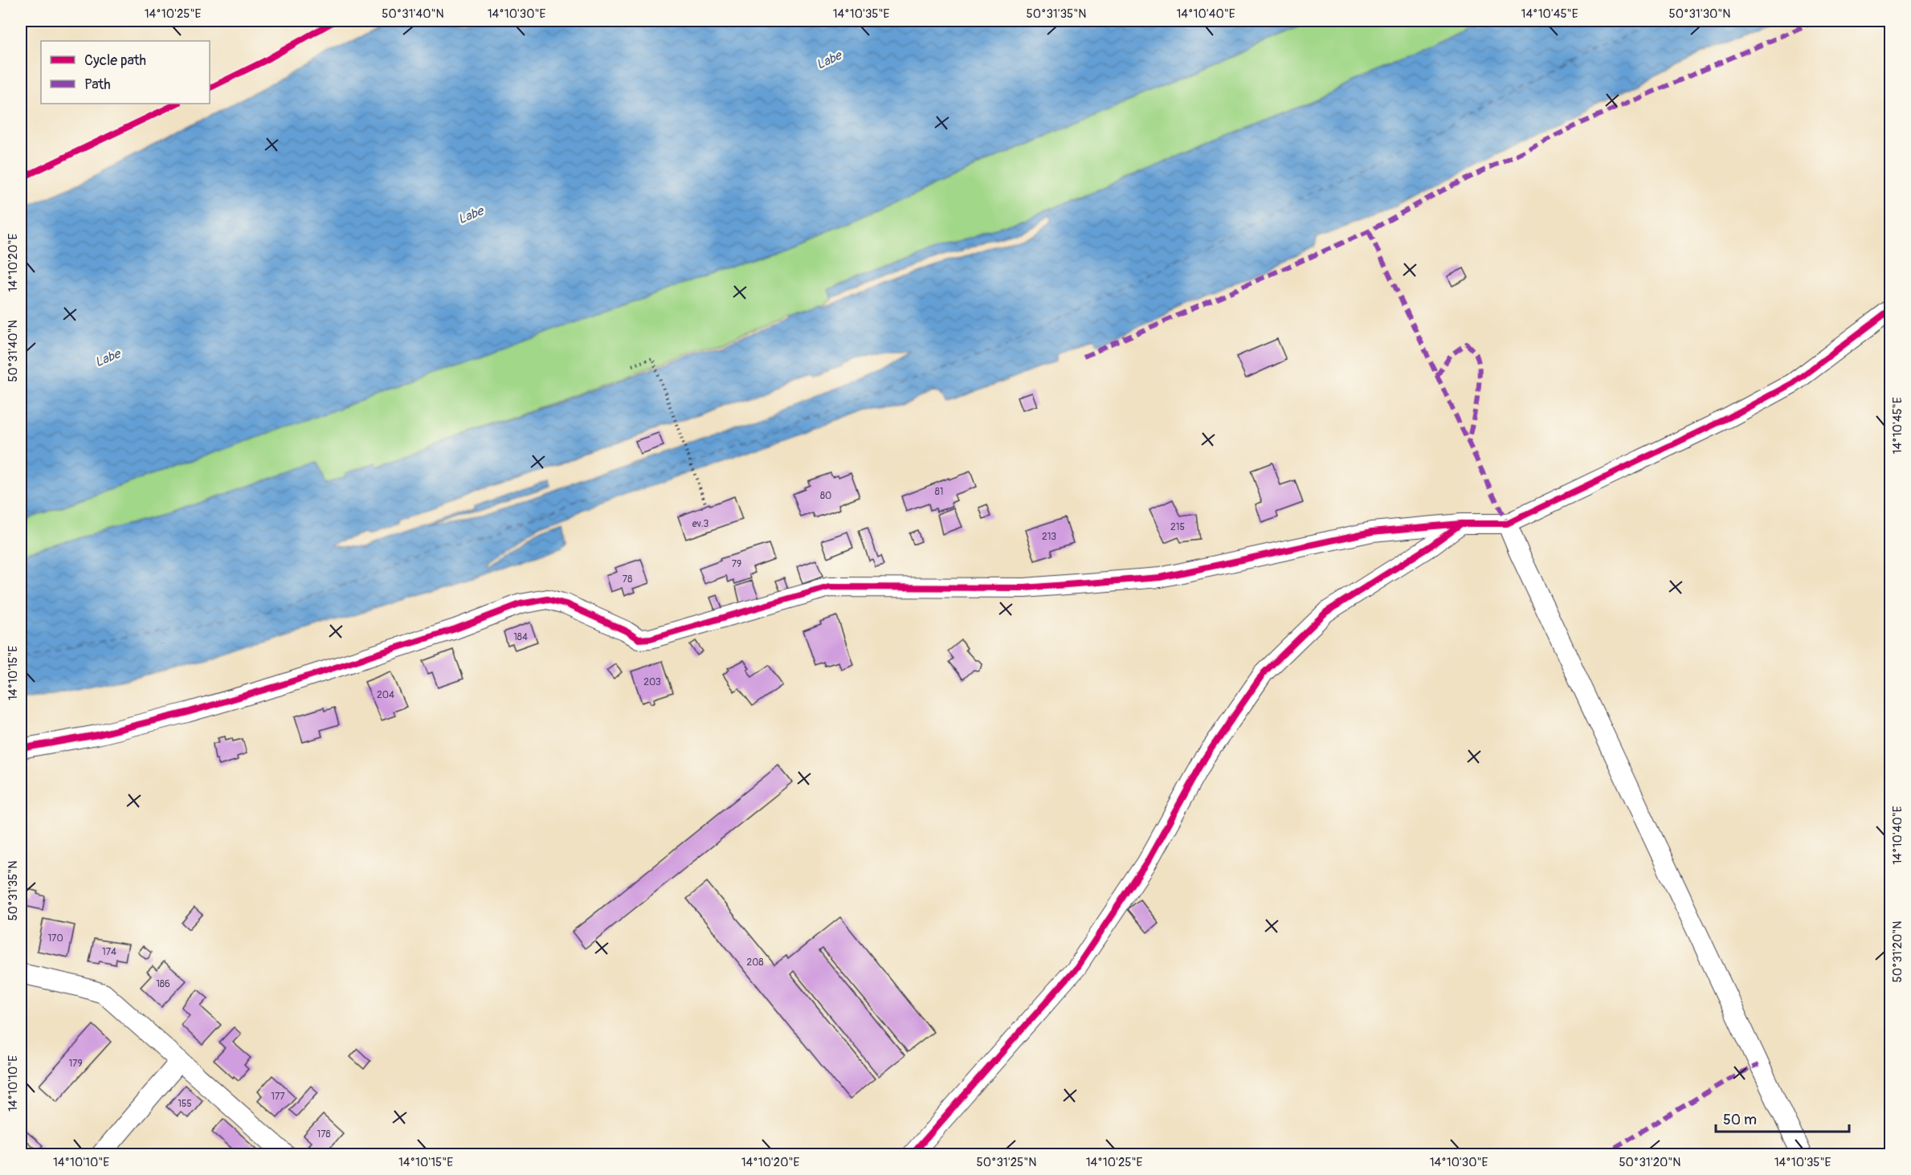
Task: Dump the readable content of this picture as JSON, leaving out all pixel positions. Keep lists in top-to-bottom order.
{
  "water": ["Labe"],
  "house_numbers": [
    "81",
    "80",
    "ev.3",
    "215",
    "213",
    "79",
    "78",
    "184",
    "203",
    "204",
    "170",
    "174",
    "208",
    "186",
    "179",
    "177",
    "155",
    "178"
  ],
  "legend": ["Cycle path", "Path"],
  "scale_bar": "50 m",
  "coordinates": [
    "14°10'25\"E",
    "50°31'40\"N",
    "14°10'30\"E",
    "14°10'35\"E",
    "50°31'35\"N",
    "14°10'40\"E",
    "14°10'45\"E",
    "50°31'30\"N",
    "14°10'20\"E",
    "14°10'15\"E",
    "50°31'20\"N",
    "14°10'10\"E",
    "50°31'25\"N"
  ]
}
